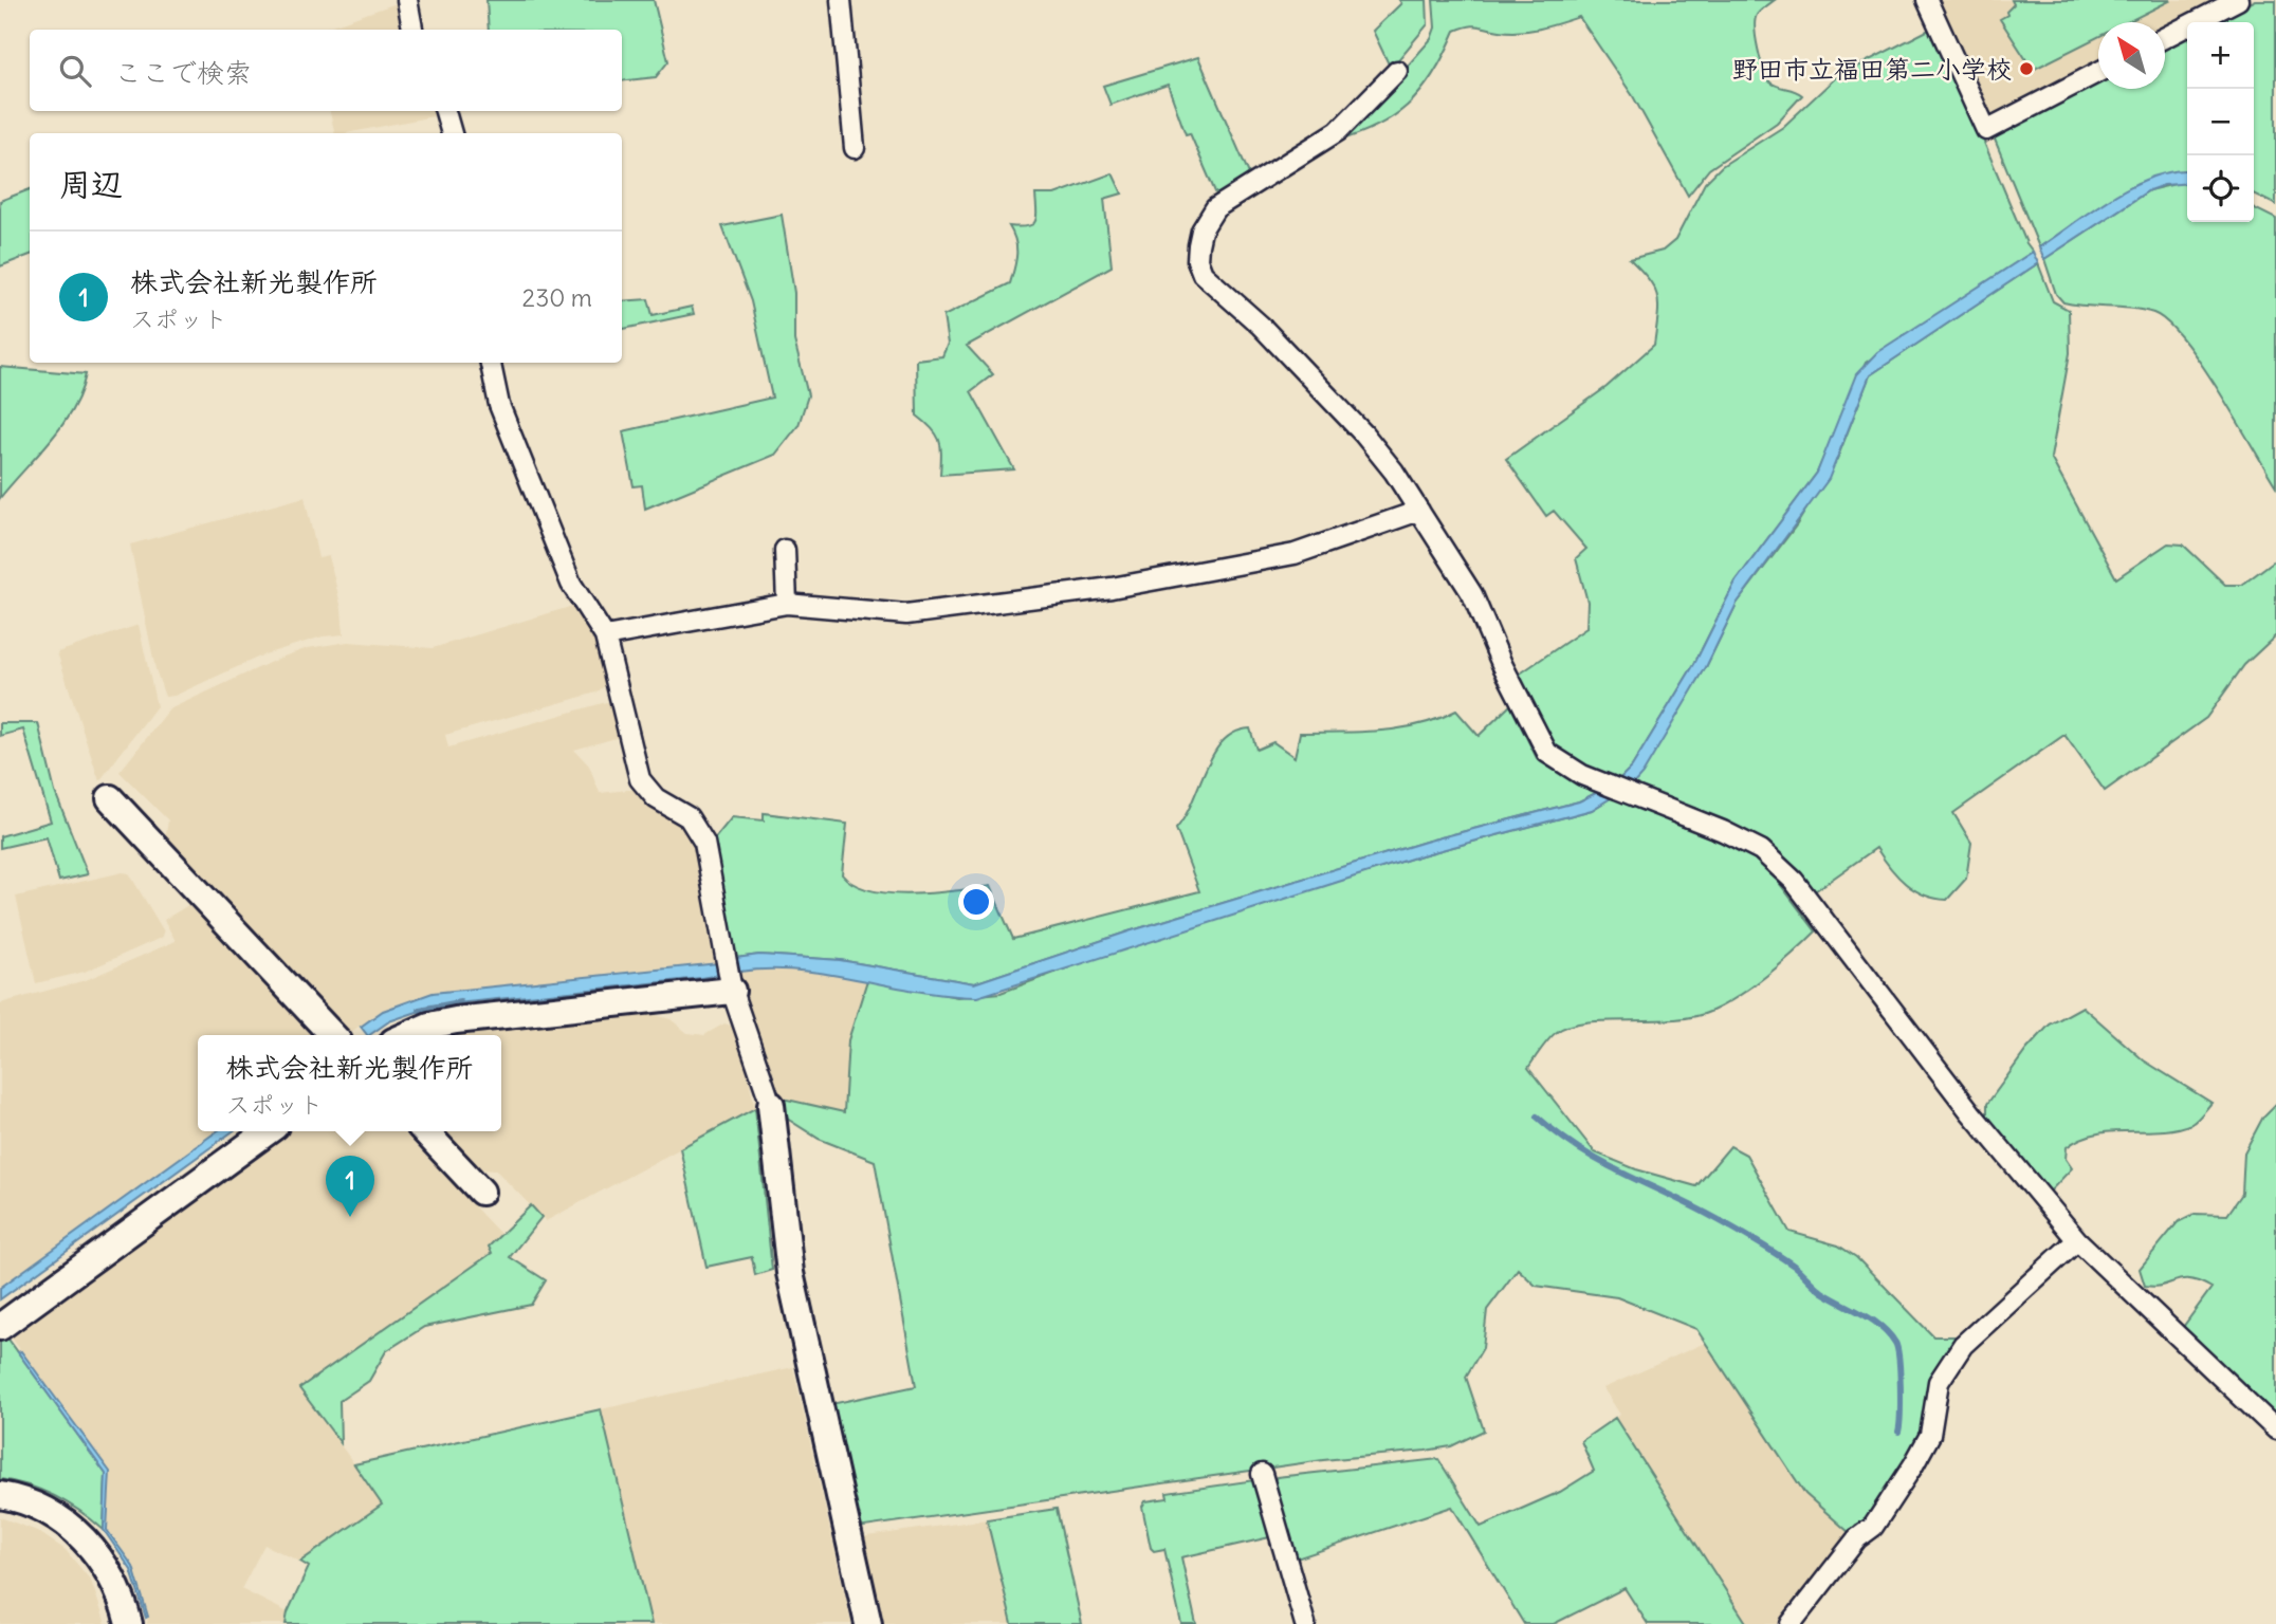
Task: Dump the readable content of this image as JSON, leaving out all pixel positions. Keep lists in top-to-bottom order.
{
  "places": ["野田市立福田第二小学校"],
  "north": "top left",
  "page": {
    "map_buttons": ["+", "−"],
    "search": "ここで検索",
    "heading": "周辺",
    "list": [
      {
        "mark": "1",
        "name": "株式会社新光製作所",
        "note": "スポット",
        "value": "230 m"
      }
    ],
    "popup": ["株式会社新光製作所", "スポット"],
    "pins": "1"
  }
}
